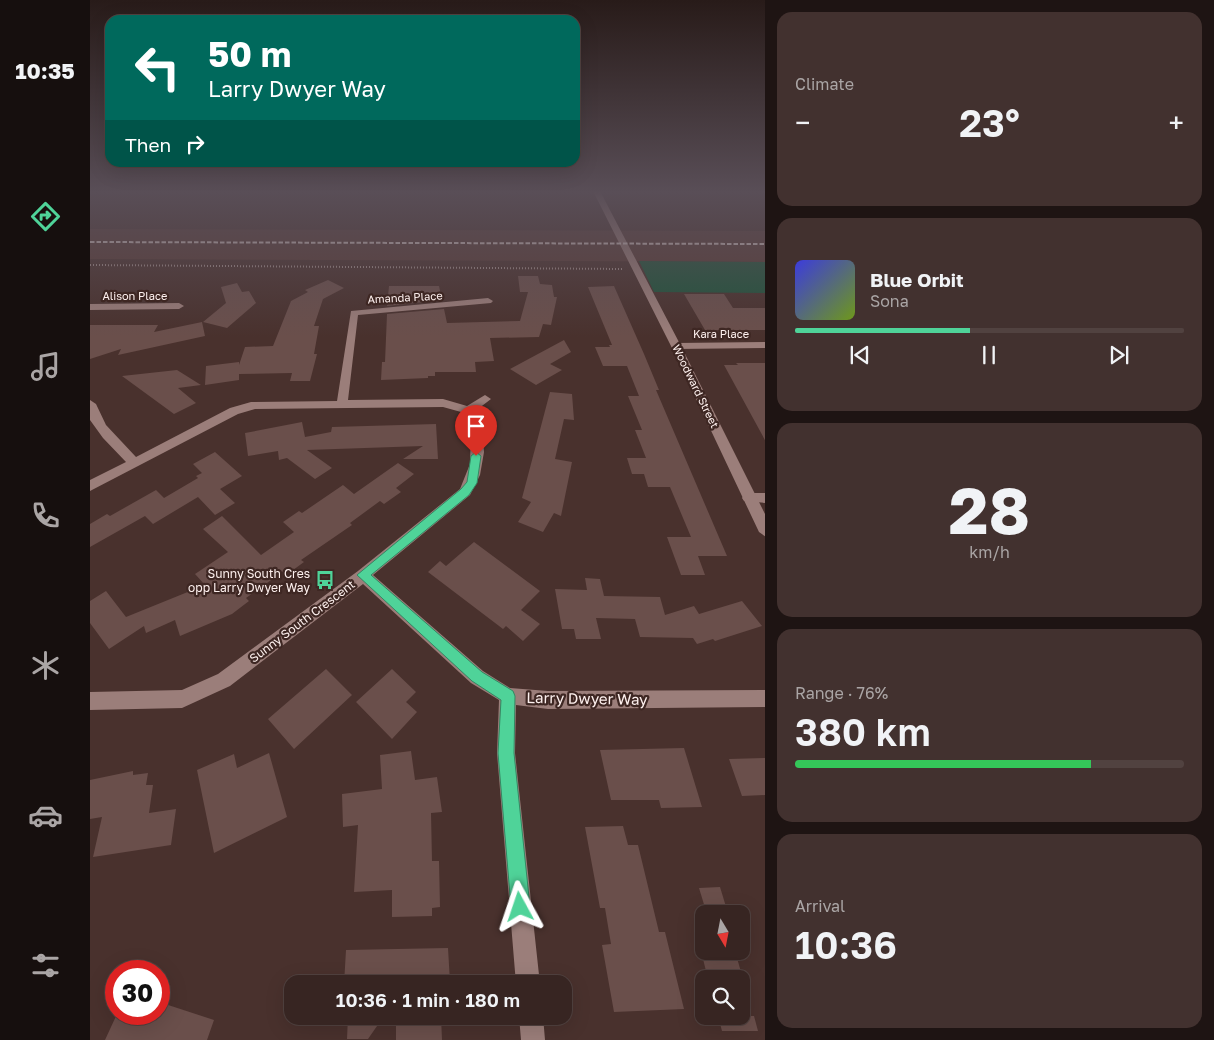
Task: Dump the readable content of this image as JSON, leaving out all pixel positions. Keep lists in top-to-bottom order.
{
  "streets": {
    "street": [
      "Alison Place",
      "Amanda Place",
      "Kara Place",
      "Woodward Street",
      "Sunny South Crescent",
      "Larry Dwyer Way"
    ]
  },
  "crossings": [
    ["Kara Place", "Woodward Street"],
    ["Sunny South Crescent", "Larry Dwyer Way"]
  ],
  "places": {
    "bus stop": ["Sunny South Cres opp Larry Dwyer Way"]
  },
  "north": "bottom",
  "page": {
    "tabs": "10:35",
    "tile": [
      "Climate",
      ["28", "km/h"],
      ["Range · 76%", "380 km"],
      ["Arrival", "10:36"]
    ],
    "turn": ["50 m", "Larry Dwyer Way"],
    "heat": ["−", "23°", "+"],
    "then": "Then",
    "song": ["Blue Orbit", "Sona"],
    "limit": "30",
    "trip": "10:36 · 1 min · 180 m"
  }
}
